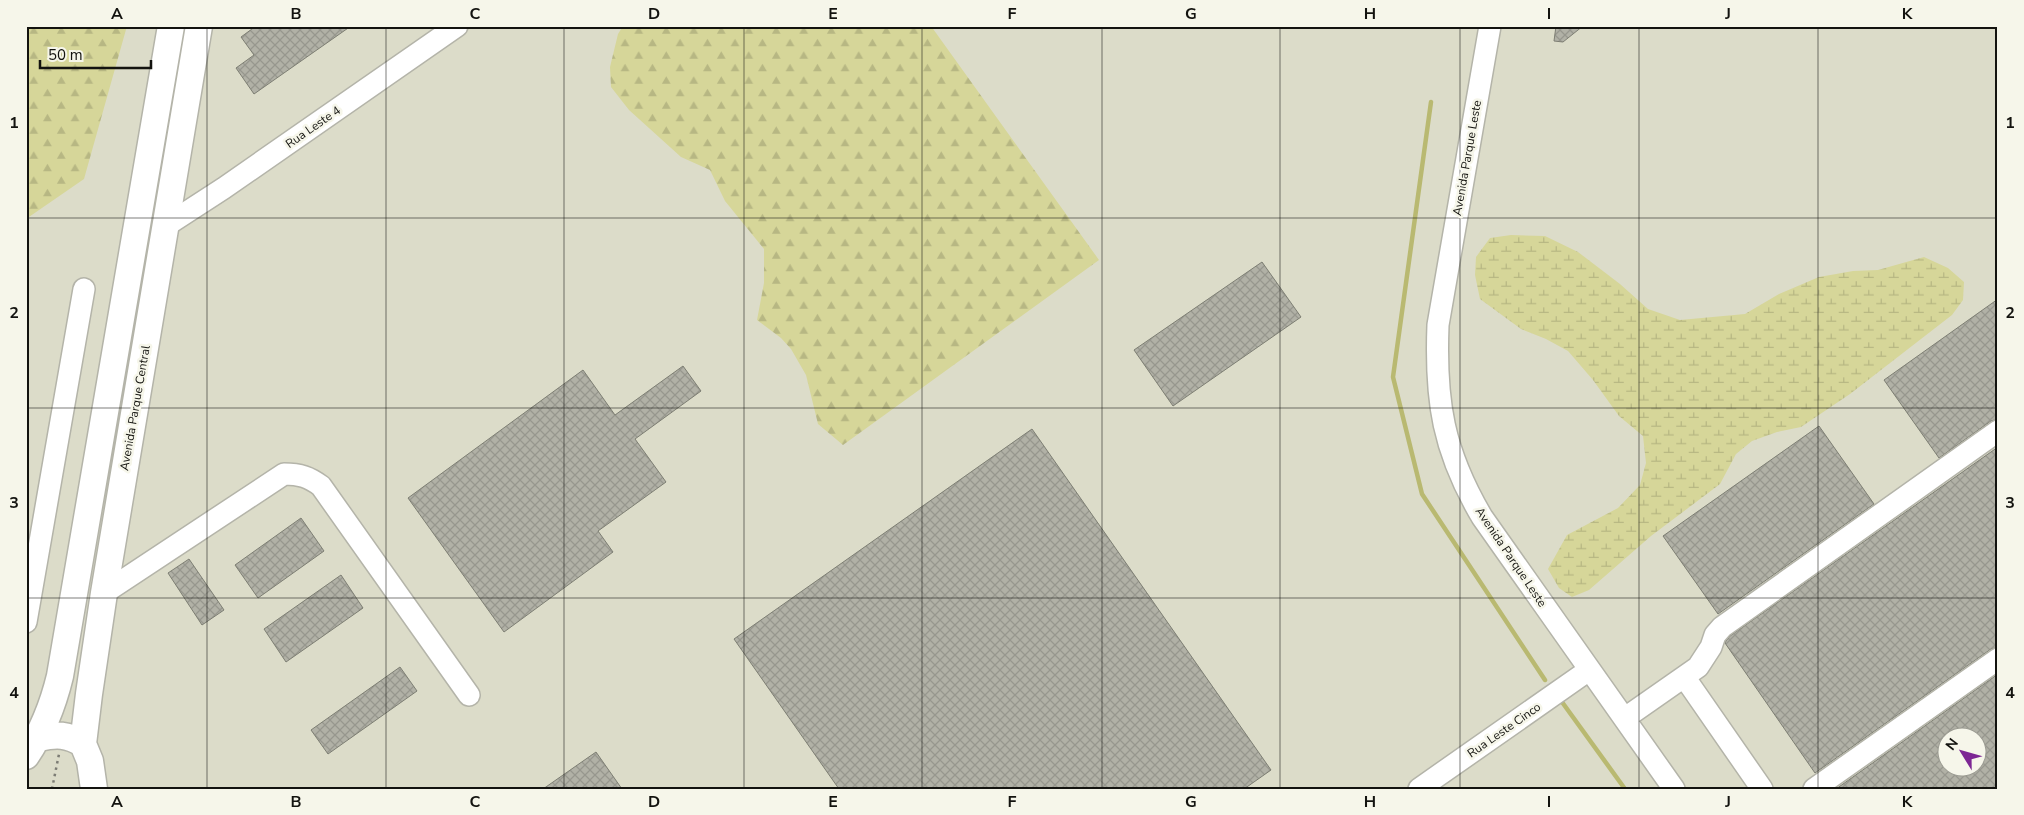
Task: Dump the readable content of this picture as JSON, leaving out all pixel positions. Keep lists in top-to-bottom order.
{
  "streets": {
    "main road": ["Avenida Parque Central"],
    "street": ["Rua Leste 4", "Avenida Parque Leste", "Rua Leste Cinco"]
  },
  "crossings": [
    ["Rua Leste 4", "Avenida Parque Central"],
    ["Avenida Parque Leste", "Rua Leste Cinco"]
  ],
  "scale_bar": "50 m",
  "north": "top left",
  "grid": {
    "columns": [
      "A",
      "B",
      "C",
      "D",
      "E",
      "F",
      "G",
      "H",
      "I",
      "J",
      "K"
    ],
    "rows": [
      "1",
      "2",
      "3",
      "4"
    ]
  }
}
